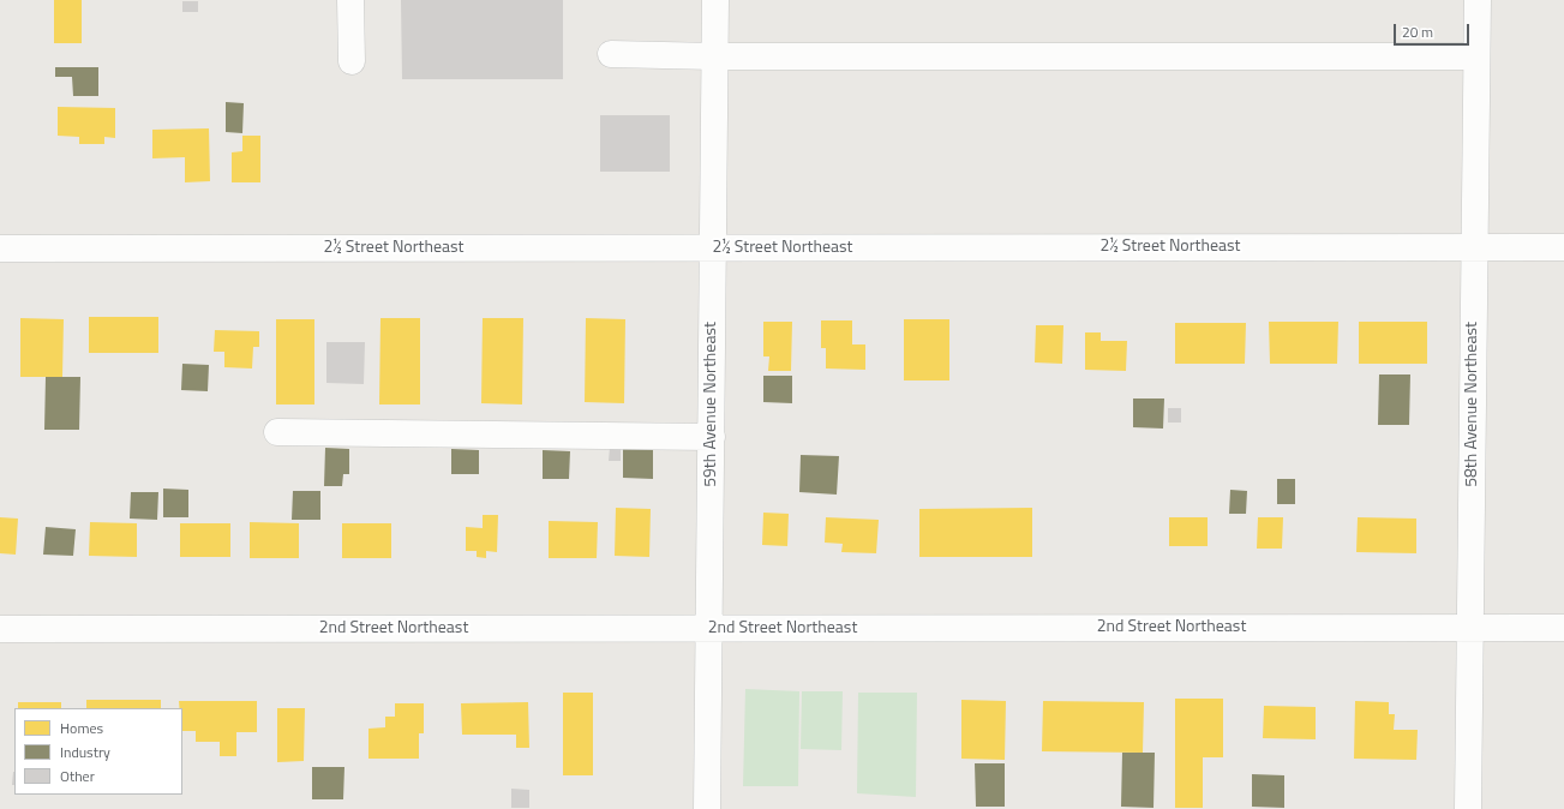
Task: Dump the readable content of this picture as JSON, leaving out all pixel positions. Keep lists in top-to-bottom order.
{
  "streets": {
    "street": [
      "2½ Street Northeast",
      "59th Avenue Northeast",
      "58th Avenue Northeast",
      "2nd Street Northeast"
    ]
  },
  "crossings": [
    ["2½ Street Northeast", "59th Avenue Northeast"],
    ["2½ Street Northeast", "58th Avenue Northeast"],
    ["59th Avenue Northeast", "2nd Street Northeast"],
    ["58th Avenue Northeast", "2nd Street Northeast"]
  ],
  "legend": ["Homes", "Industry", "Other"],
  "scale_bar": "20 m"
}
